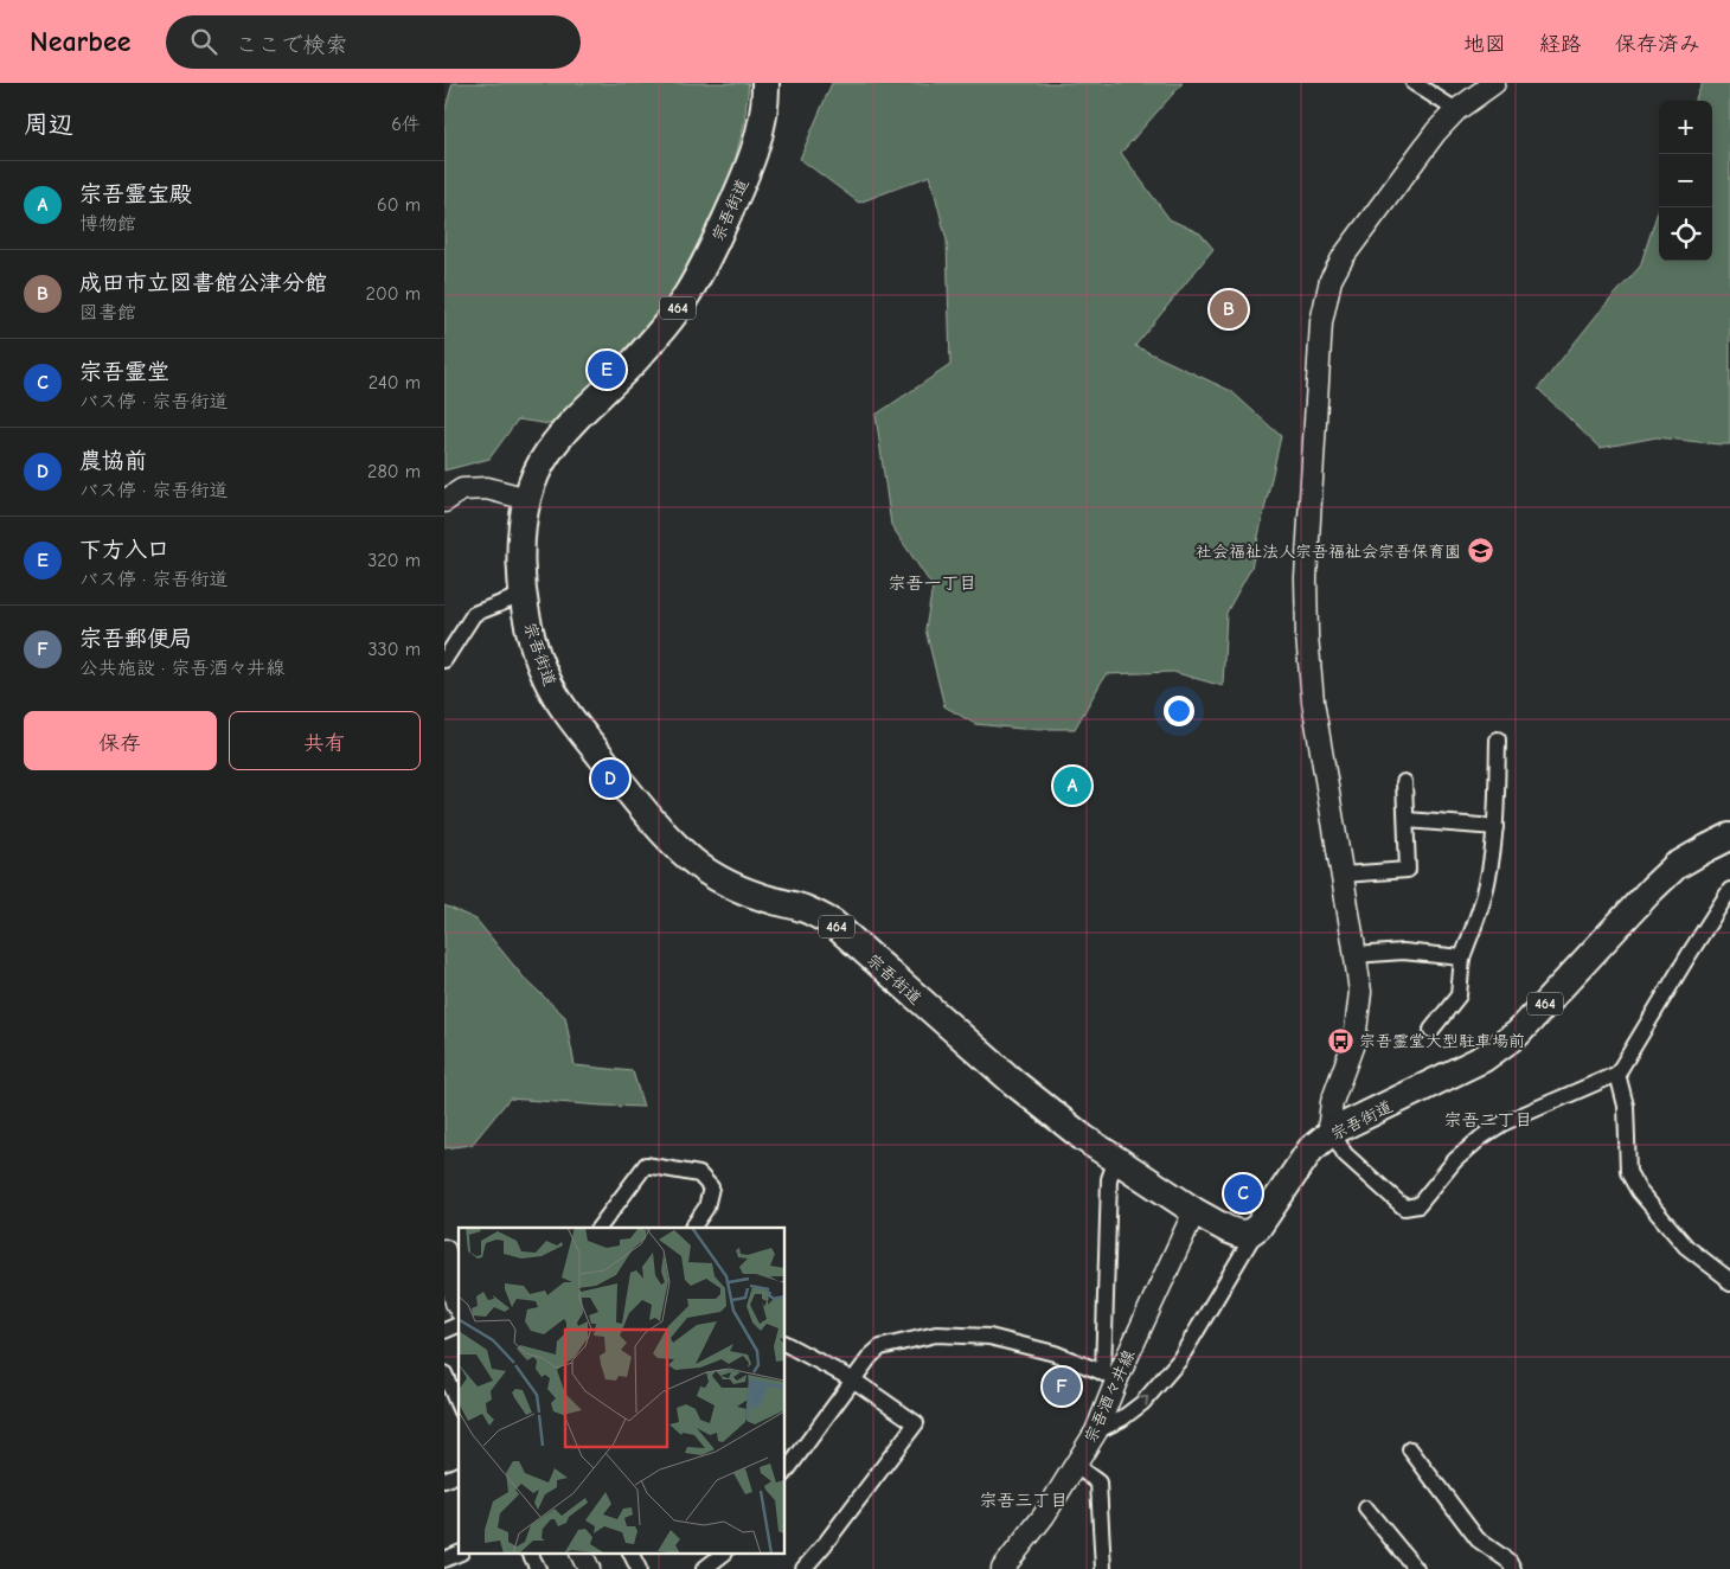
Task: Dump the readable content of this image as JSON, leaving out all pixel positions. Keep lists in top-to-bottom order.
{
  "streets": {
    "highway": ["宗吾街道", "464"],
    "street": ["宗吾酒々井線"]
  },
  "crossings": [
    ["宗吾街道", "宗吾酒々井線"]
  ],
  "districts": ["宗吾一丁目", "宗吾二丁目", "宗吾三丁目"],
  "places": {
    "school or university": ["社会福祉法人宗吾福祉会宗吾保育園"],
    "bus stop": ["宗吾霊堂大型駐車場前"]
  },
  "page": {
    "header": "Nearbee",
    "search": "ここで検索",
    "nav": ["地図", "経路", "保存済み"],
    "heading": ["周辺", "6件"],
    "map_buttons": ["+", "−"],
    "list": [
      {
        "mark": "A",
        "name": "宗吾霊宝殿",
        "note": "博物館",
        "value": "60 m"
      },
      {
        "mark": "B",
        "name": "成田市立図書館公津分館",
        "note": "図書館",
        "value": "200 m"
      },
      {
        "mark": "C",
        "name": "宗吾霊堂",
        "note": "バス停 · 宗吾街道",
        "value": "240 m"
      },
      {
        "mark": "D",
        "name": "農協前",
        "note": "バス停 · 宗吾街道",
        "value": "280 m"
      },
      {
        "mark": "E",
        "name": "下方入口",
        "note": "バス停 · 宗吾街道",
        "value": "320 m"
      },
      {
        "mark": "F",
        "name": "宗吾郵便局",
        "note": "公共施設 · 宗吾酒々井線",
        "value": "330 m"
      }
    ],
    "pins": [
      "B",
      "E",
      "D",
      "A",
      "C",
      "F"
    ],
    "buttons": ["保存", "共有"]
  }
}
